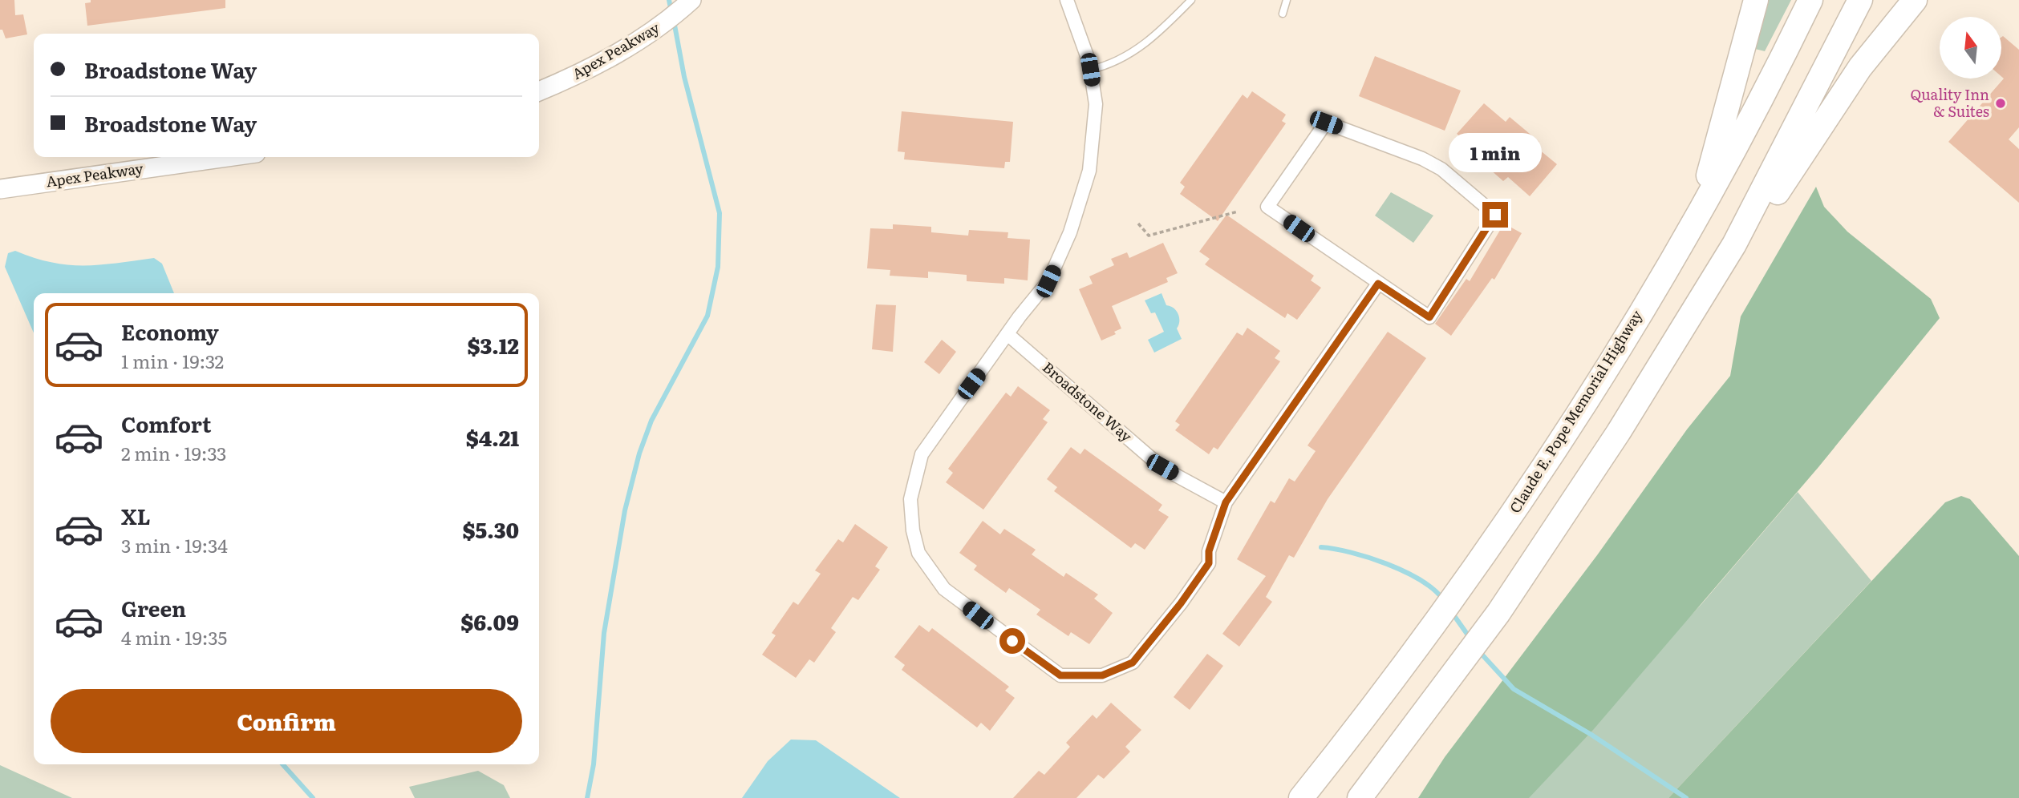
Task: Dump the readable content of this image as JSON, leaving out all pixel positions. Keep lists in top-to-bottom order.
{
  "streets": {
    "highway": ["Claude E. Pope Memorial Highway"],
    "main road": ["Apex Peakway"],
    "street": ["Broadstone Way"]
  },
  "places": ["Quality Inn & Suites"],
  "north": "top",
  "page": {
    "banner": ["Broadstone Way", "Broadstone Way"],
    "bubble": "1 min",
    "list": [
      {
        "name": "Economy",
        "note": "1 min · 19:32",
        "value": "$3.12"
      },
      {
        "name": "Comfort",
        "note": "2 min · 19:33",
        "value": "$4.21"
      },
      {
        "name": "XL",
        "note": "3 min · 19:34",
        "value": "$5.30"
      },
      {
        "name": "Green",
        "note": "4 min · 19:35",
        "value": "$6.09"
      }
    ],
    "buttons": "Confirm"
  }
}
